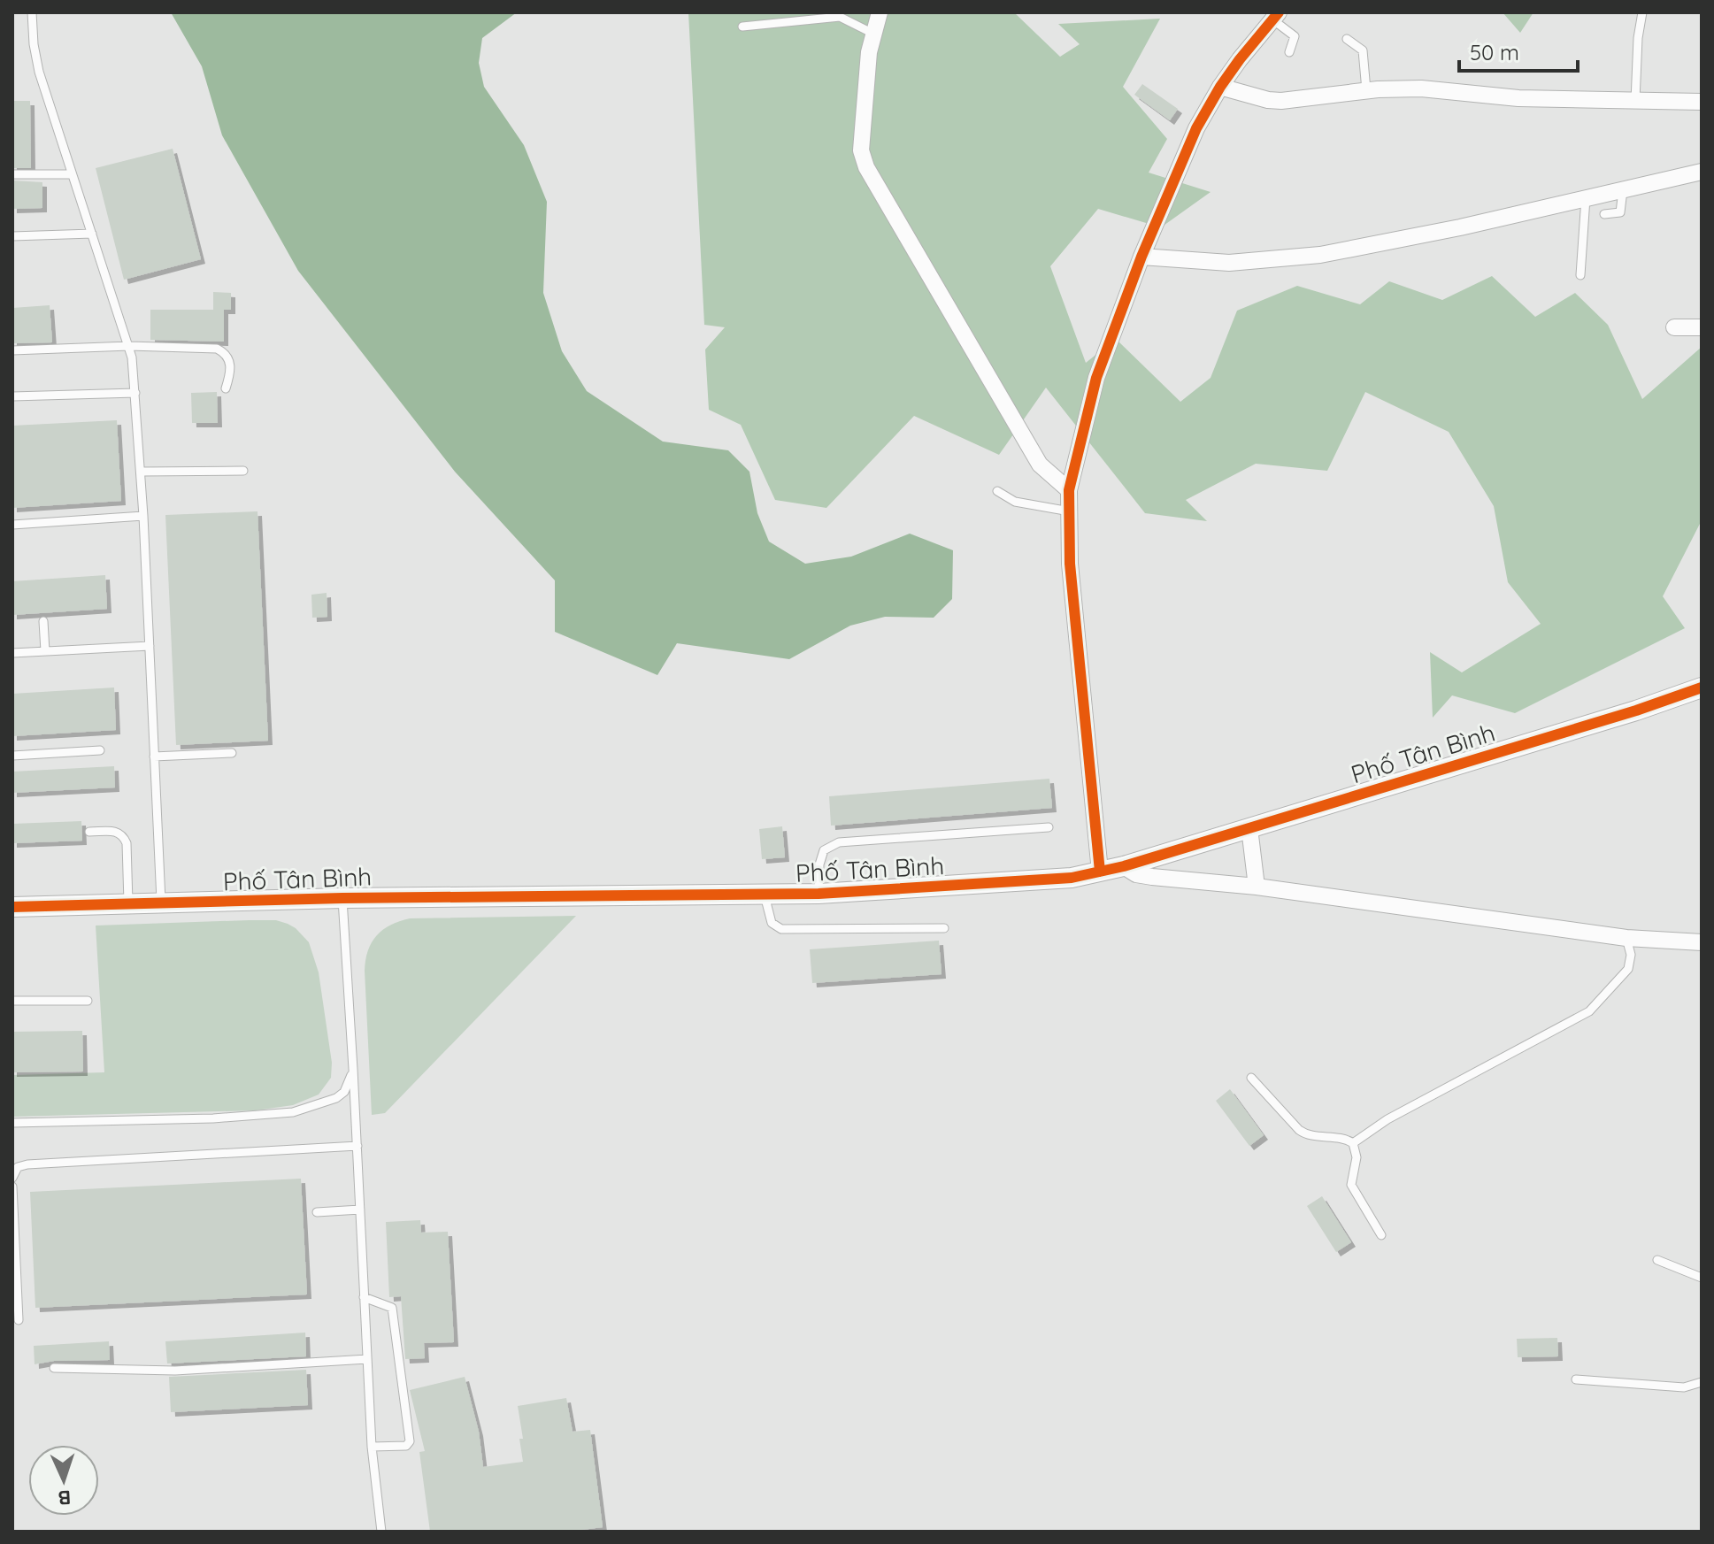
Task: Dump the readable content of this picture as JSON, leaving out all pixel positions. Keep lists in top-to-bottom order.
{
  "streets": {
    "street": ["Phố Tân Bình"]
  },
  "scale_bar": "50 m",
  "north": "bottom"
}
